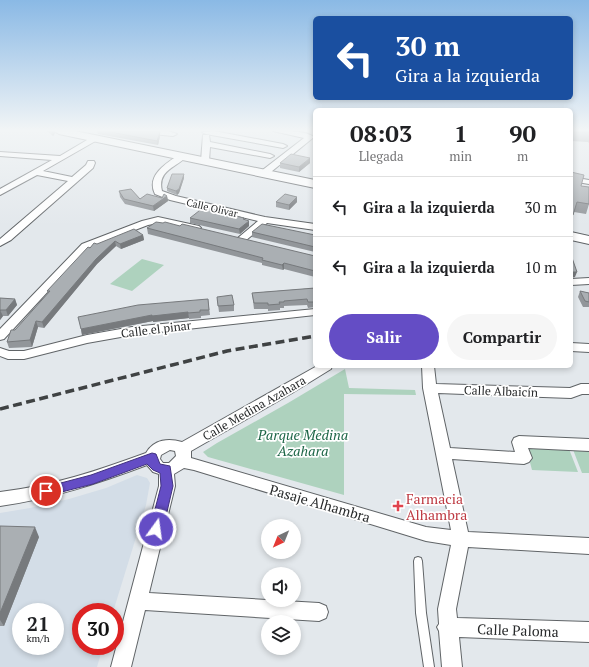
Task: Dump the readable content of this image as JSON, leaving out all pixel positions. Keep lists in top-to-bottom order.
{
  "streets": {
    "street": [
      "Calle Olivar",
      "Calle el pinar",
      "Calle Albaicín",
      "Calle Medina Azahara",
      "Pasaje Alhambra",
      "Calle Paloma"
    ]
  },
  "crossings": [
    ["Calle Medina Azahara", "Pasaje Alhambra"]
  ],
  "parks": ["Parque Medina Azahara"],
  "places": {
    "health": ["Farmacia Alhambra"]
  },
  "north": "bottom left",
  "page": {
    "turn": ["30 m", "Gira a la izquierda"],
    "eta": [
      "08:03",
      "Llegada",
      "1",
      "min",
      "90",
      "m"
    ],
    "list": [
      {
        "name": "Gira a la izquierda",
        "value": "30 m"
      },
      {
        "name": "Gira a la izquierda",
        "value": "10 m"
      }
    ],
    "buttons": ["Salir", "Compartir"],
    "speed": "21 km/h",
    "limit": "30"
  }
}
